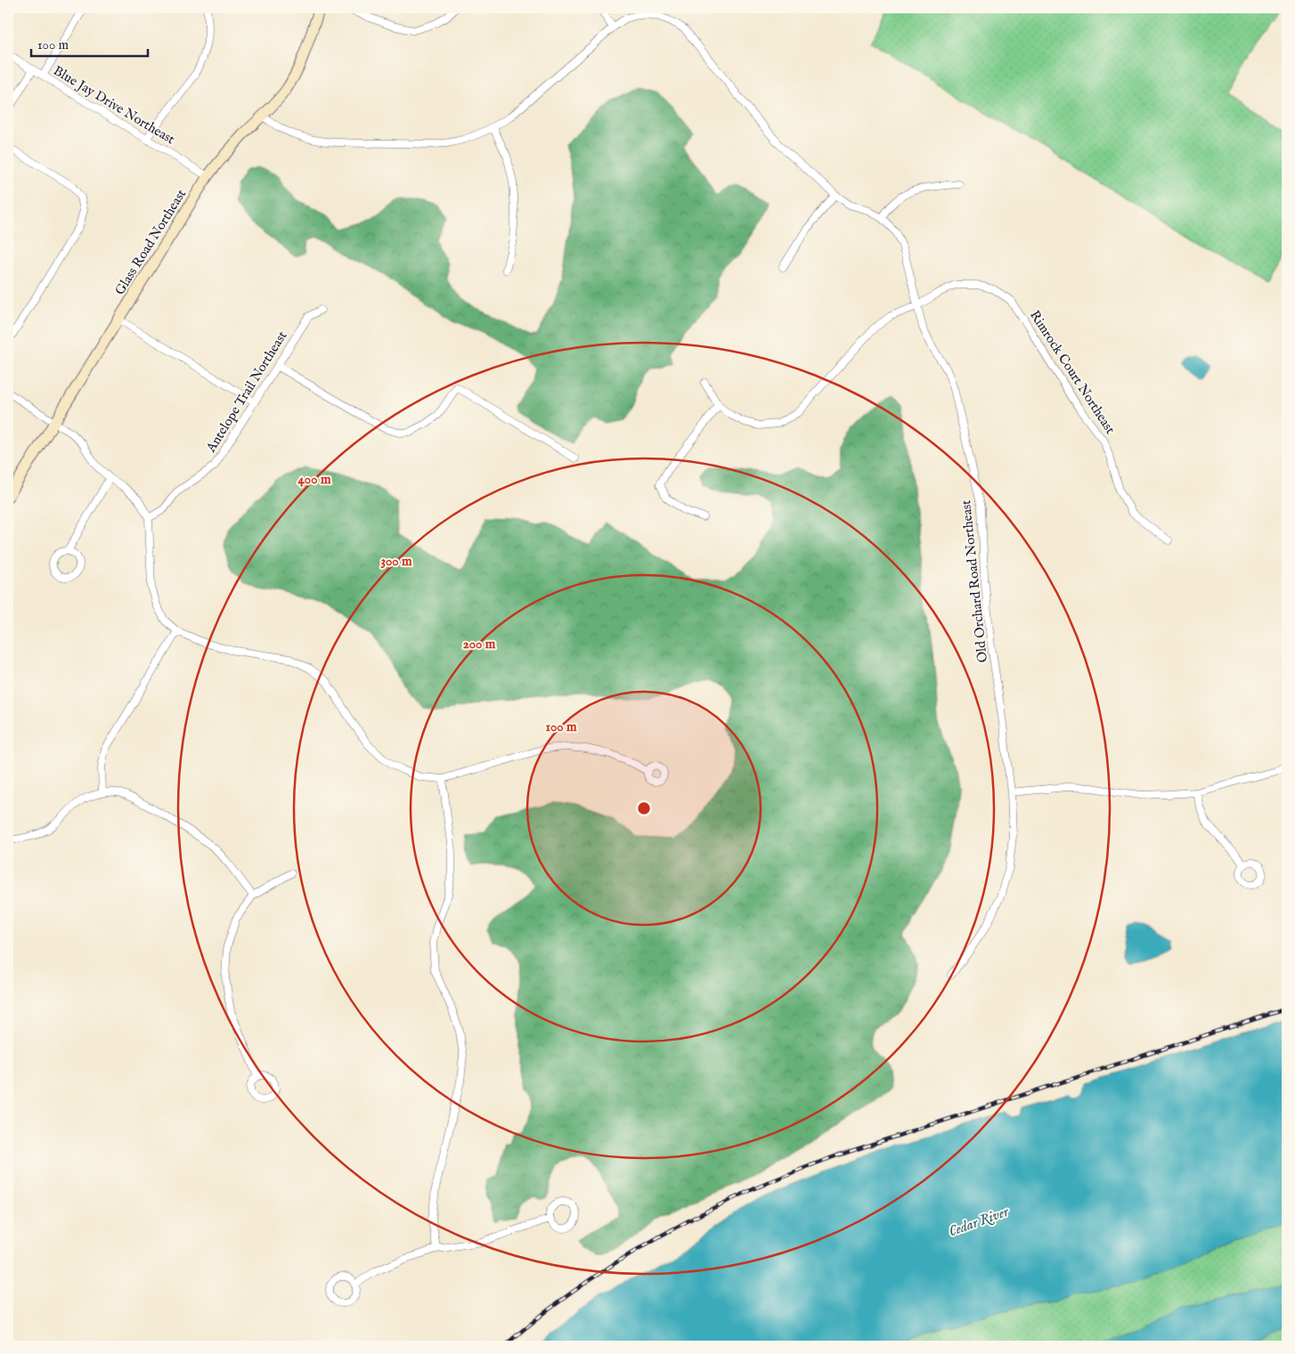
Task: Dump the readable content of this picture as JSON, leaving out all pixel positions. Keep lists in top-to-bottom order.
{
  "streets": {
    "street": [
      "Blue Jay Drive Northeast",
      "Glass Road Northeast",
      "Rimrock Court Northeast",
      "Antelope Trail Northeast",
      "Old Orchard Road Northeast"
    ]
  },
  "crossings": [
    ["Blue Jay Drive Northeast", "Glass Road Northeast"],
    ["Glass Road Northeast", "Old Orchard Road Northeast"],
    ["Rimrock Court Northeast", "Old Orchard Road Northeast"]
  ],
  "water": ["Cedar River"],
  "scale_bar": "100 m",
  "rings": [
    "400 m",
    "300 m",
    "200 m",
    "100 m"
  ]
}
